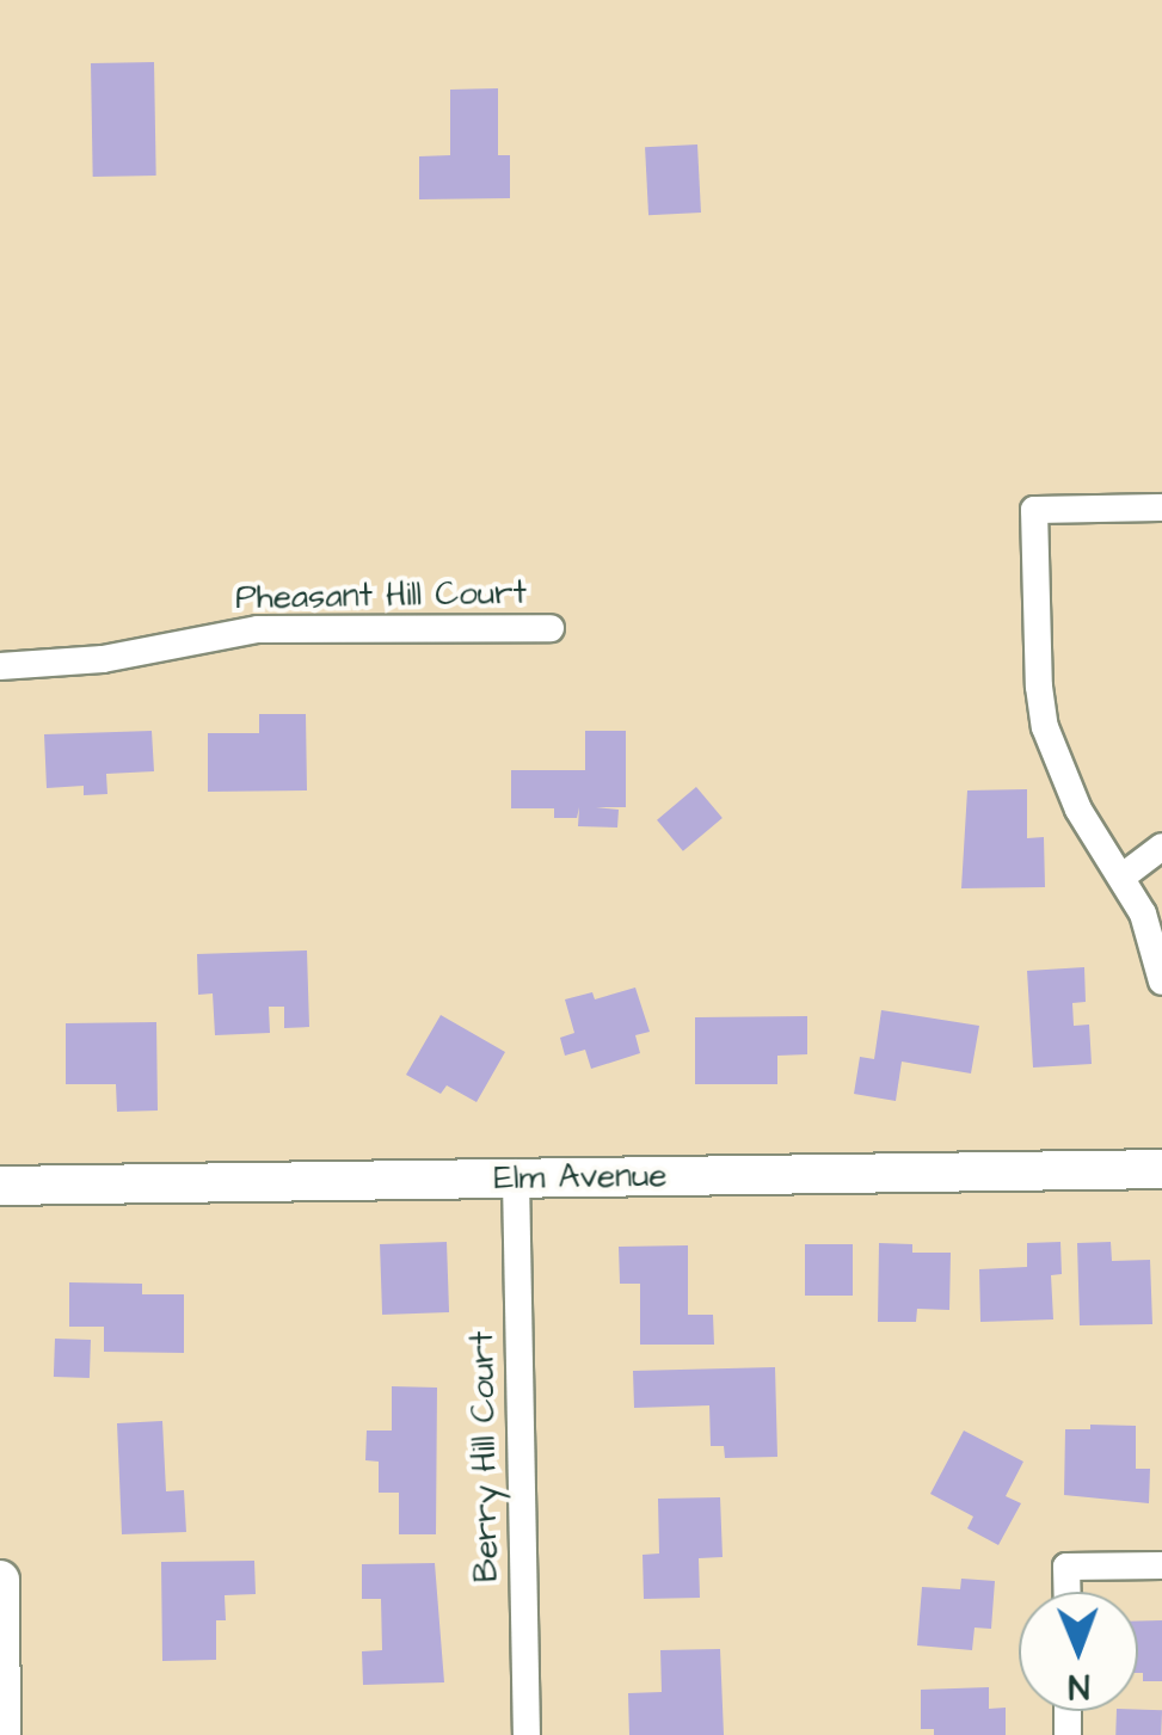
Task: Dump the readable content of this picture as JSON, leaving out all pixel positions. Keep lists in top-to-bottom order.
{
  "streets": {
    "street": ["Pheasant Hill Court", "Elm Avenue", "Berry Hill Court"]
  },
  "crossings": [
    ["Elm Avenue", "Berry Hill Court"]
  ],
  "north": "bottom"
}
